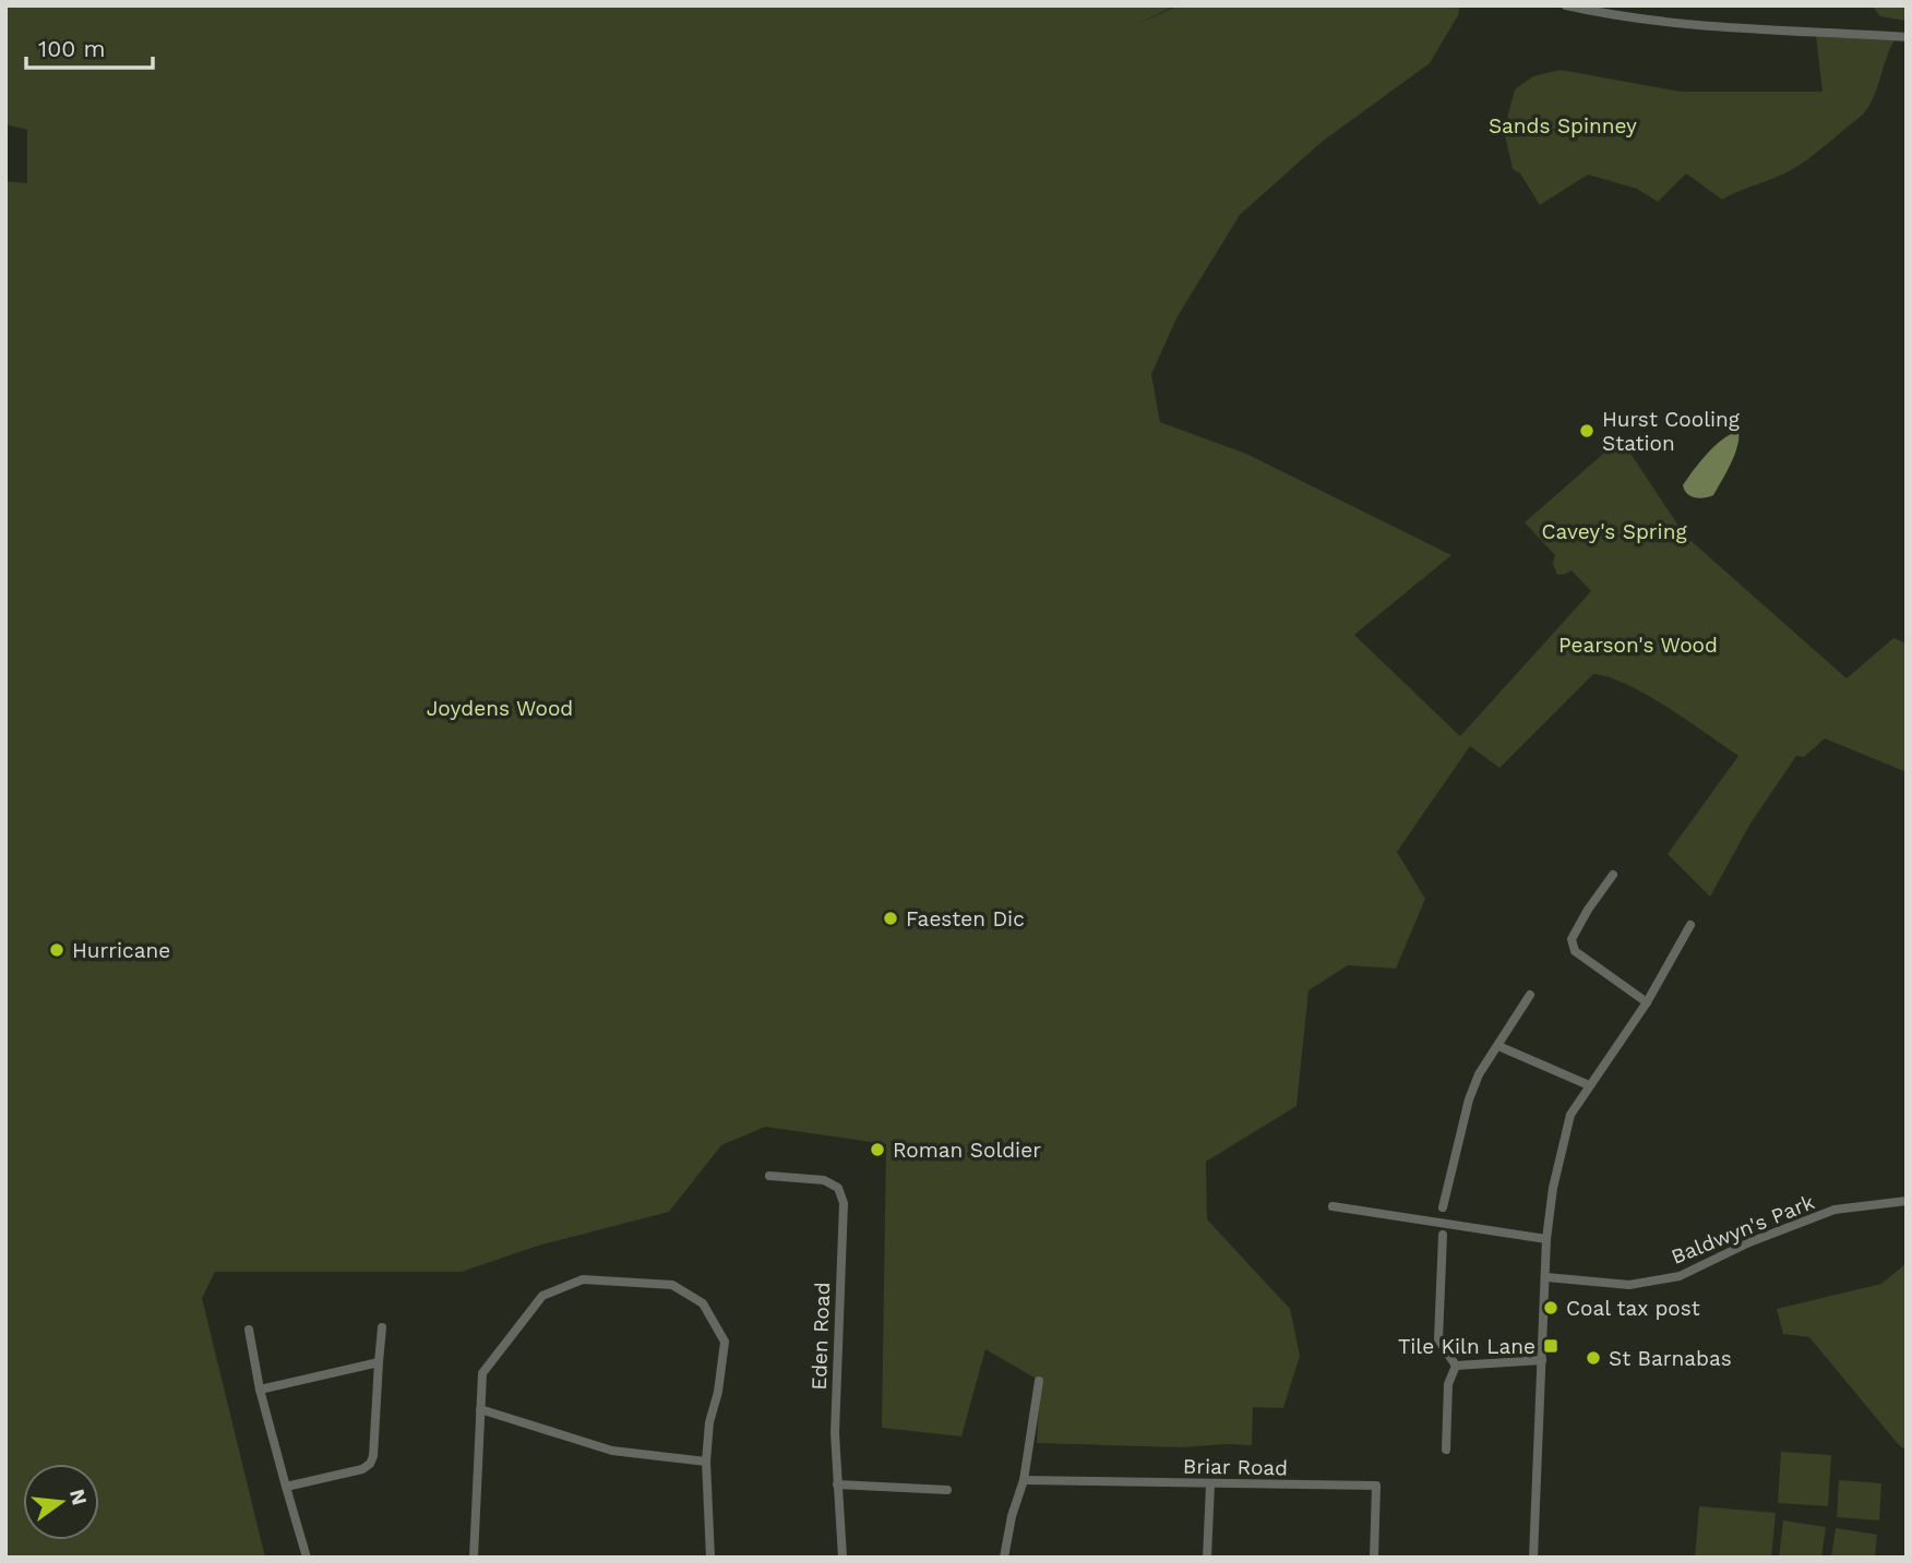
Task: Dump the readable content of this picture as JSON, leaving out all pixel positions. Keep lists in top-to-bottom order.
{
  "streets": {
    "street": ["Baldwyn's Park", "Eden Road", "Briar Road"]
  },
  "parks": [
    "Sands Spinney",
    "Cavey's Spring",
    "Pearson's Wood",
    "Joydens Wood"
  ],
  "places": {
    "other": [
      "Hurst Cooling Station",
      "Faesten Dic",
      "Hurricane",
      "Roman Soldier",
      "Coal tax post",
      "St Barnabas"
    ],
    "transit": ["Tile Kiln Lane"]
  },
  "scale_bar": "100 m",
  "north": "right"
}
